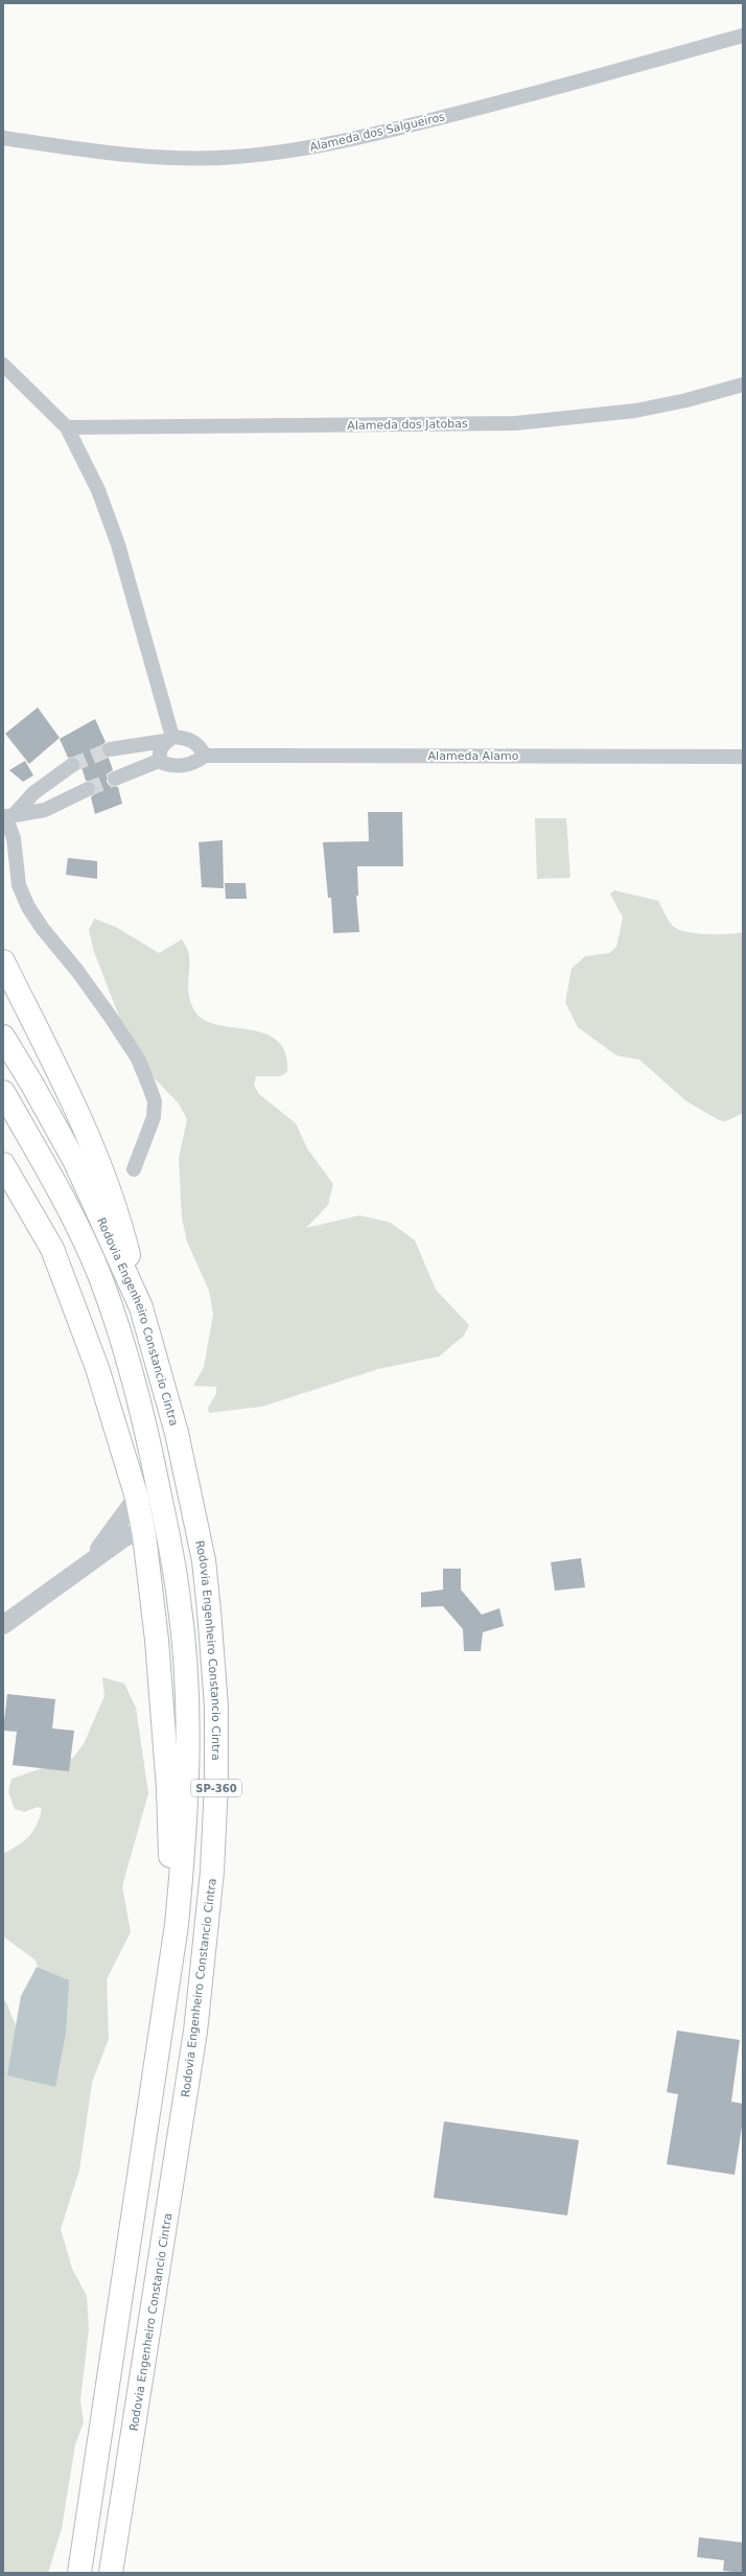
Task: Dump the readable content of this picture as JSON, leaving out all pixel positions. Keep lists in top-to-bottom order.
{
  "streets": {
    "highway": ["Rodovia Engenheiro Constancio Cintra", "SP-360"],
    "street": ["Alameda dos Salgueiros", "Alameda dos Jatobas", "Alameda Alamo"]
  }
}
